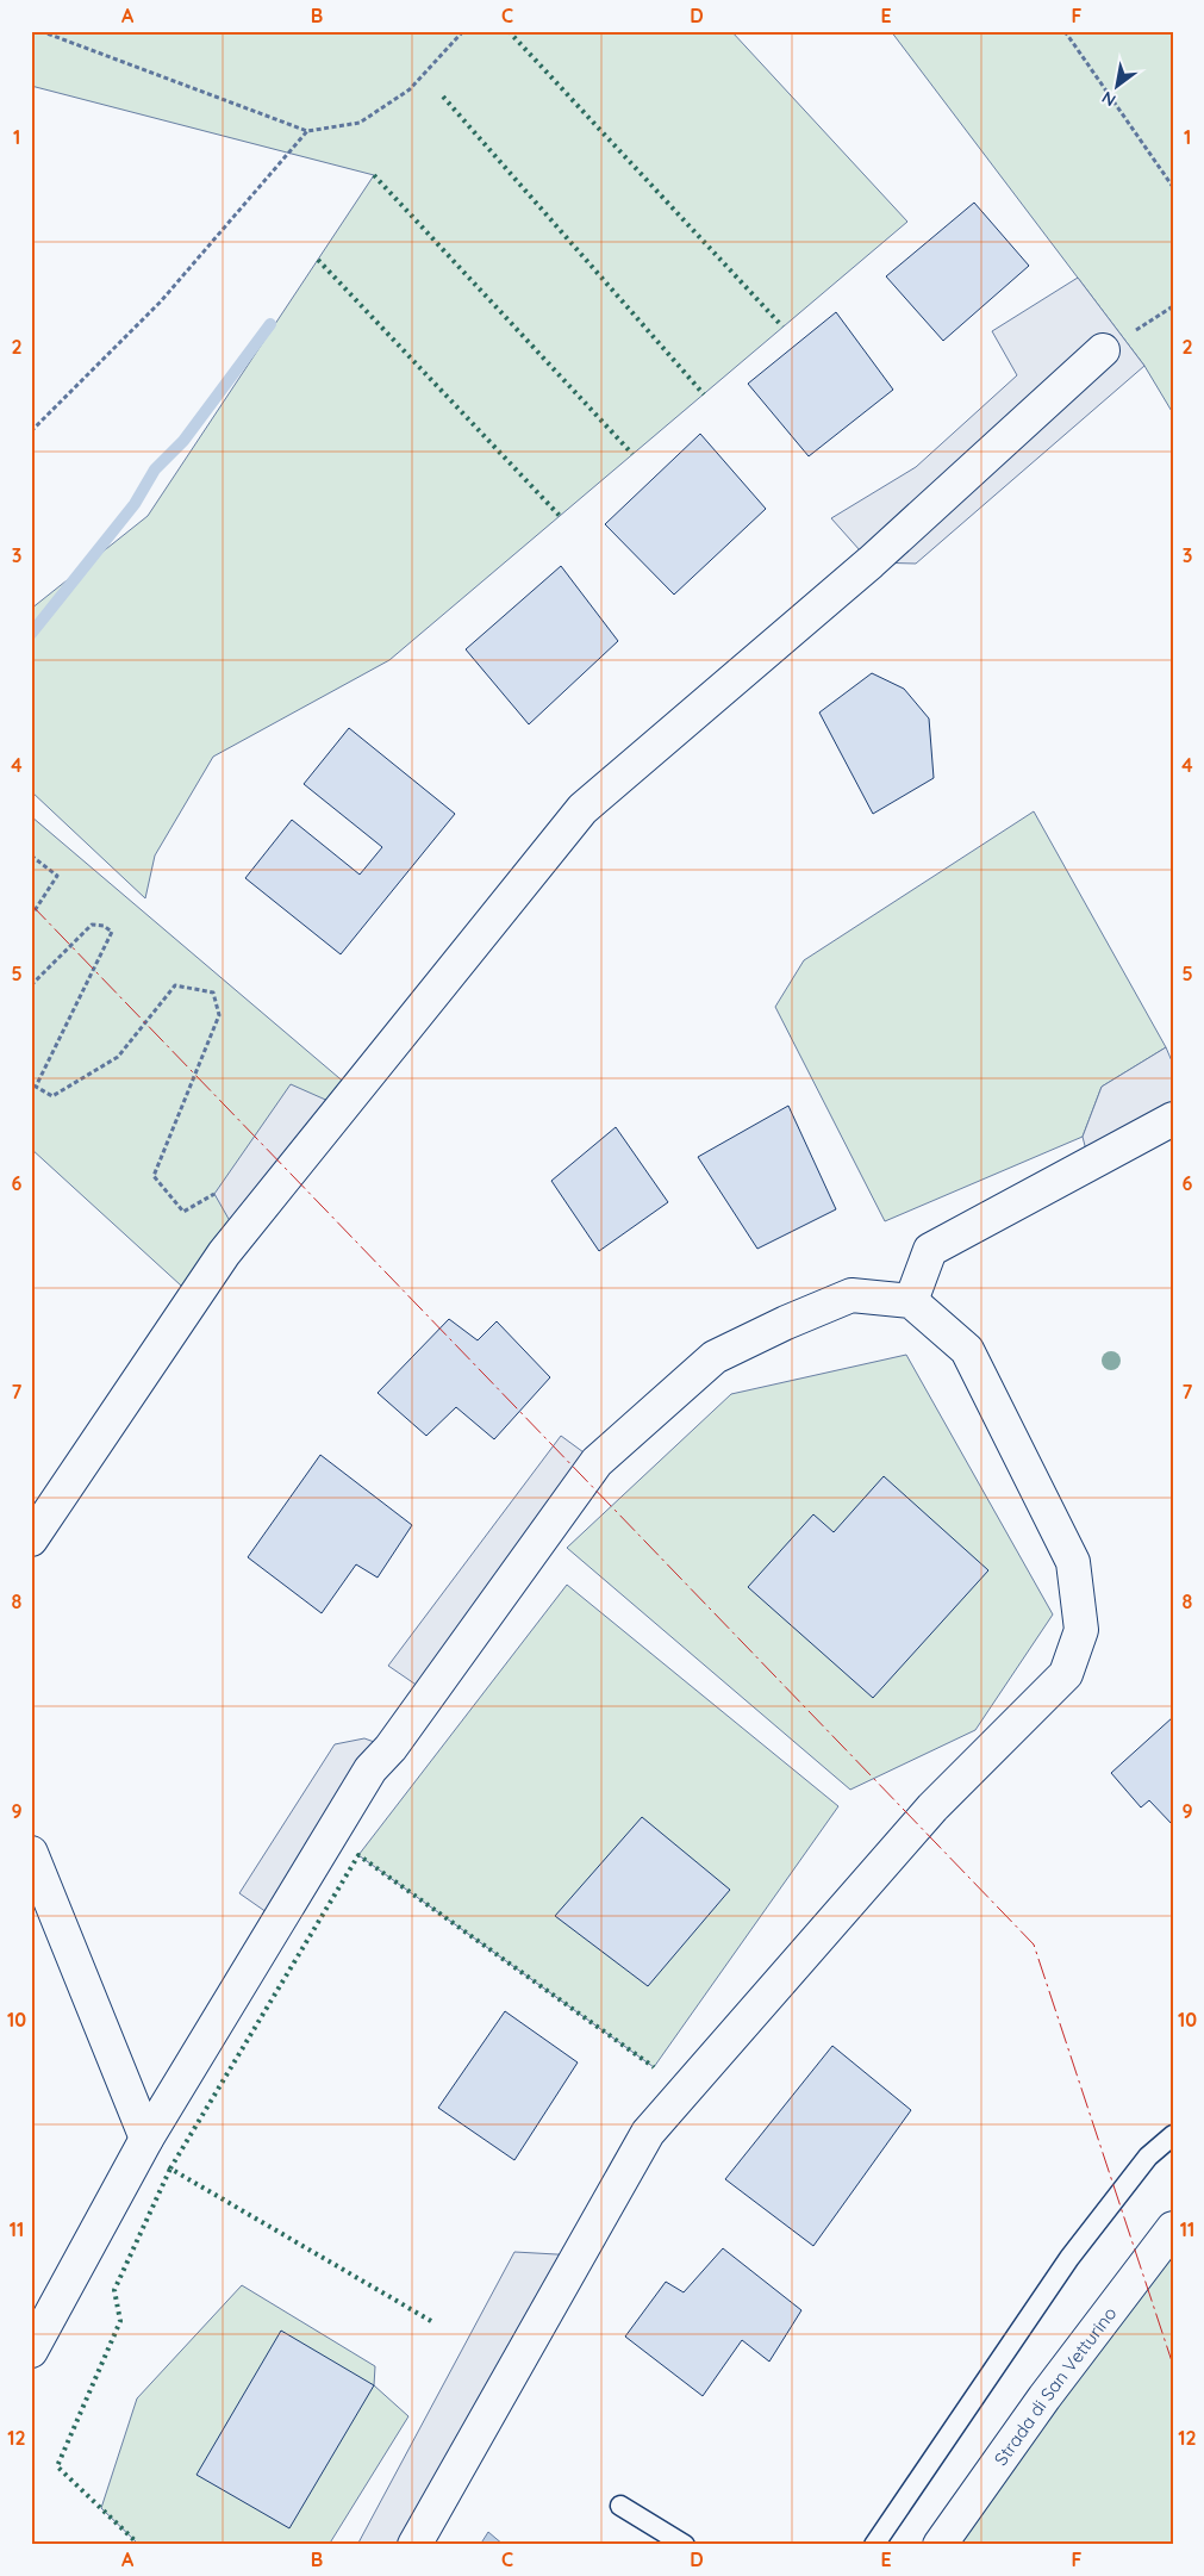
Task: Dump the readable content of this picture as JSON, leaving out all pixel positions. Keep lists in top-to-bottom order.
{
  "streets": {
    "street": ["Strada di San Vetturino"]
  },
  "north": "bottom left",
  "grid": {
    "columns": [
      "A",
      "B",
      "C",
      "D",
      "E",
      "F"
    ],
    "rows": [
      "1",
      "2",
      "3",
      "4",
      "5",
      "6",
      "7",
      "8",
      "9",
      "10",
      "11",
      "12"
    ]
  }
}
